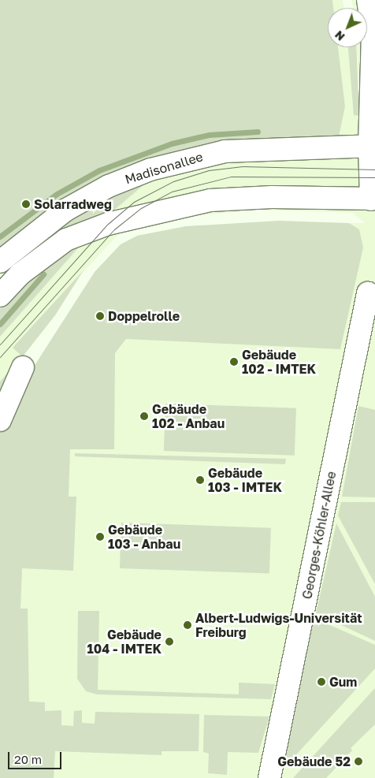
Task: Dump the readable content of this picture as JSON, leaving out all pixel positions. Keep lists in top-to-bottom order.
{
  "streets": {
    "main road": ["Madisonallee", "Georges-Köhler-Allee"]
  },
  "places": [
    "Solarradweg",
    "Doppelrolle",
    "Gebäude 102 - IMTEK",
    "Gebäude 102 - Anbau",
    "Gebäude 103 - IMTEK",
    "Gebäude 103 - Anbau",
    "Albert-Ludwigs-Universität Freiburg",
    "Gebäude 104 - IMTEK",
    "Gum",
    "Gebäude 52"
  ],
  "scale_bar": "20 m",
  "north": "bottom left"
}
